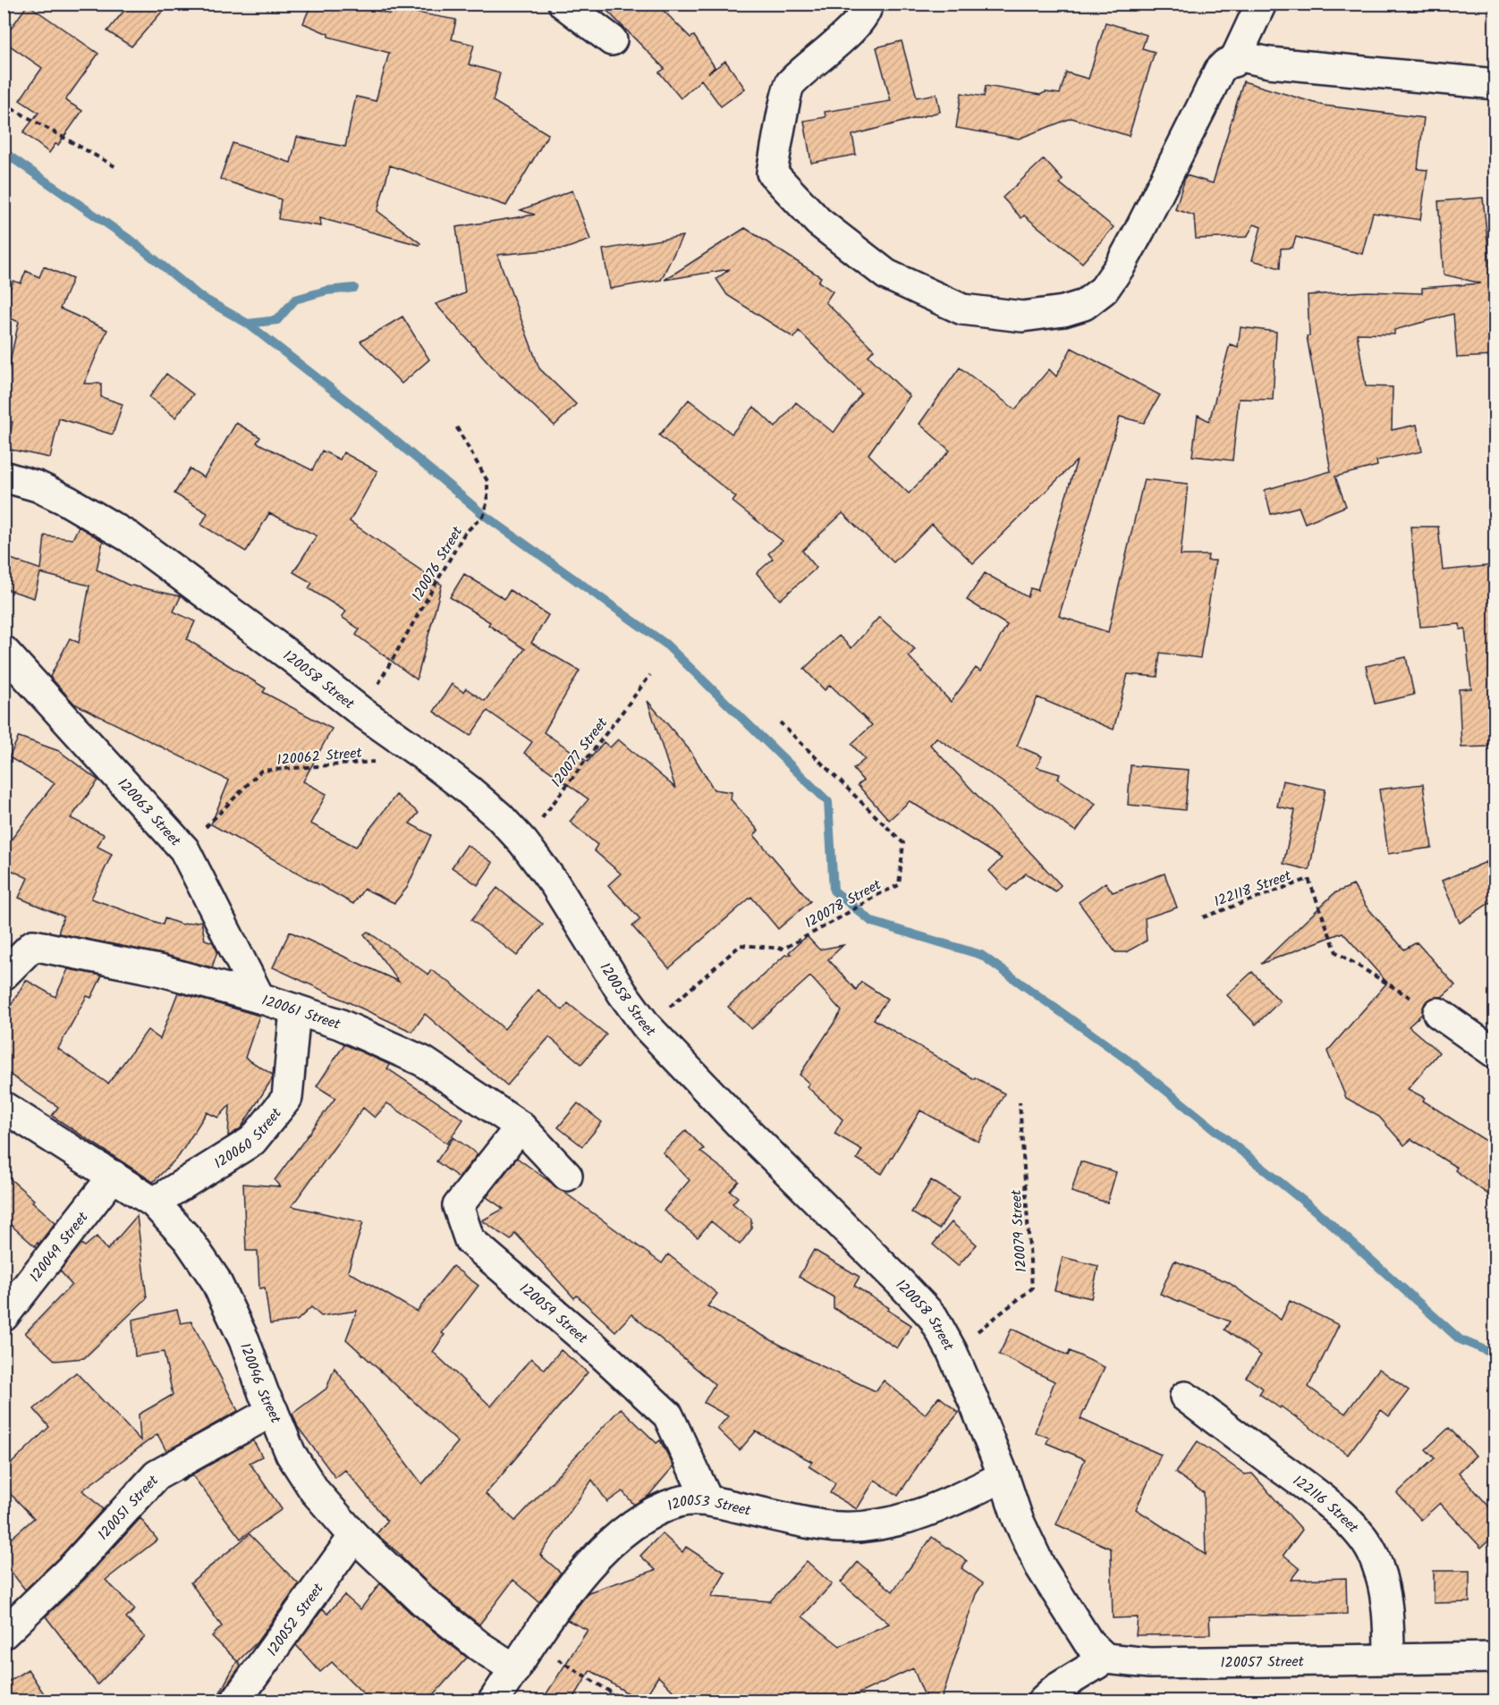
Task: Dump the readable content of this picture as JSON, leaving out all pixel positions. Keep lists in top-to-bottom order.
{
  "streets": {
    "street": [
      "120058 Street",
      "120063 Street",
      "120061 Street",
      "120060 Street",
      "120049 Street",
      "120059 Street",
      "120046 Street",
      "122116 Street",
      "120051 Street",
      "120053 Street",
      "120052 Street",
      "120057 Street"
    ],
    "path": [
      "120076 Street",
      "120077 Street",
      "120062 Street",
      "122118 Street",
      "120078 Street",
      "120079 Street"
    ]
  },
  "crossings": [
    ["120076 Street", "120058 Street"],
    ["120058 Street", "120077 Street"],
    ["120058 Street", "120078 Street"],
    ["120058 Street", "120079 Street"],
    ["120058 Street", "120053 Street"],
    ["120058 Street", "120057 Street"],
    ["120062 Street", "120063 Street"],
    ["120063 Street", "120061 Street"],
    ["120061 Street", "120060 Street"],
    ["120061 Street", "120059 Street"],
    ["120060 Street", "120046 Street"],
    ["120049 Street", "120046 Street"],
    ["120059 Street", "120053 Street"],
    ["120046 Street", "120051 Street"],
    ["120046 Street", "120053 Street"],
    ["120046 Street", "120052 Street"],
    ["122116 Street", "120057 Street"]
  ]
}
